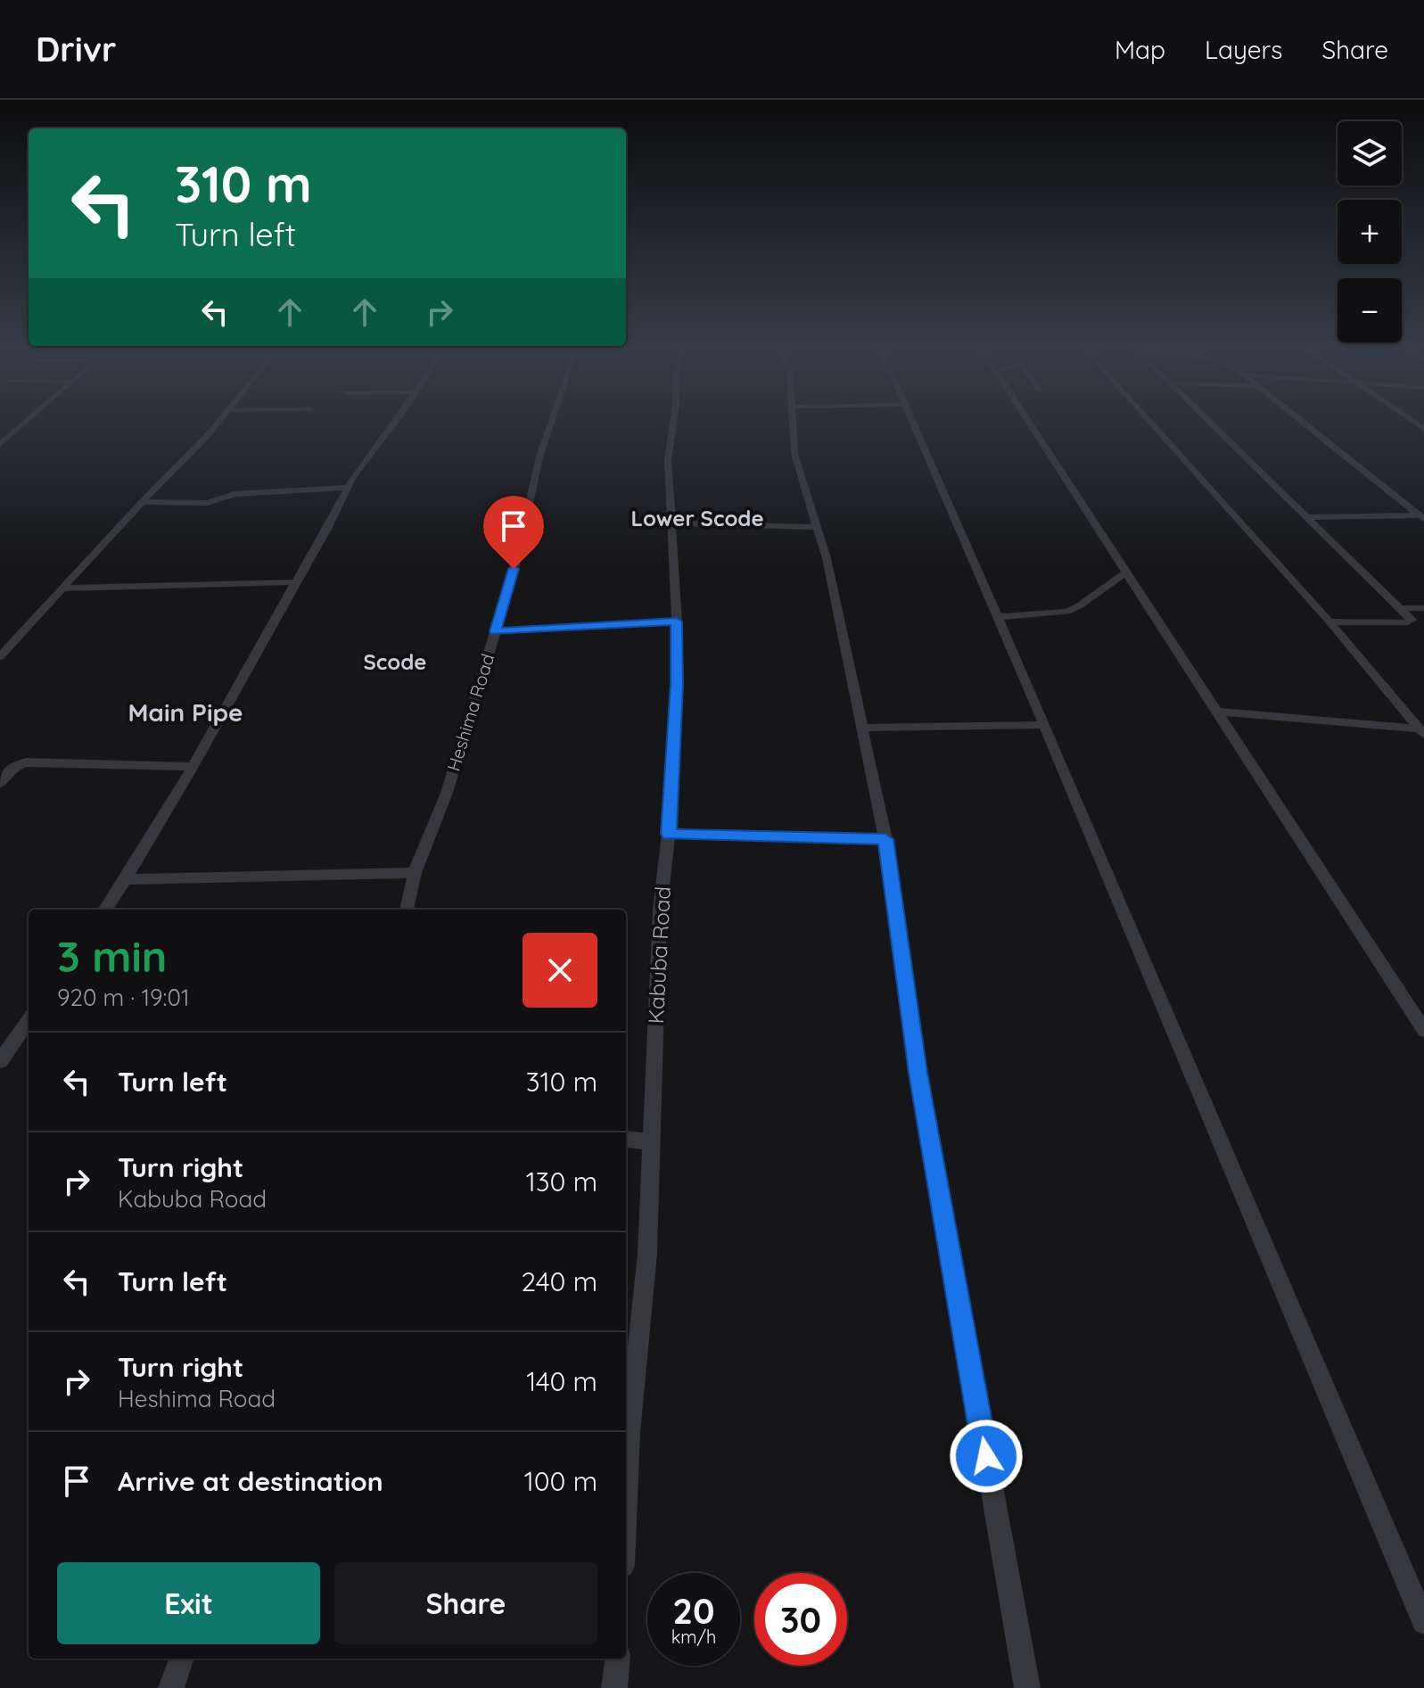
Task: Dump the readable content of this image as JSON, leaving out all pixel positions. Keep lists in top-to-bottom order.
{
  "streets": {
    "street": ["Heshima Road", "Kabuba Road"]
  },
  "districts": ["Lower Scode", "Scode", "Main Pipe"],
  "page": {
    "header": "Drivr",
    "nav": ["Map", "Layers", "Share"],
    "map_buttons": ["+", "−"],
    "turn": ["310 m", "Turn left"],
    "heading": ["3 min", "920 m · 19:01"],
    "list": [
      {
        "name": "Turn left",
        "value": "310 m"
      },
      {
        "name": "Turn right",
        "note": "Kabuba Road",
        "value": "130 m"
      },
      {
        "name": "Turn left",
        "value": "240 m"
      },
      {
        "name": "Turn right",
        "note": "Heshima Road",
        "value": "140 m"
      },
      {
        "name": "Arrive at destination",
        "value": "100 m"
      }
    ],
    "buttons": ["Exit", "Share"],
    "speed": "20 km/h",
    "limit": "30"
  }
}
